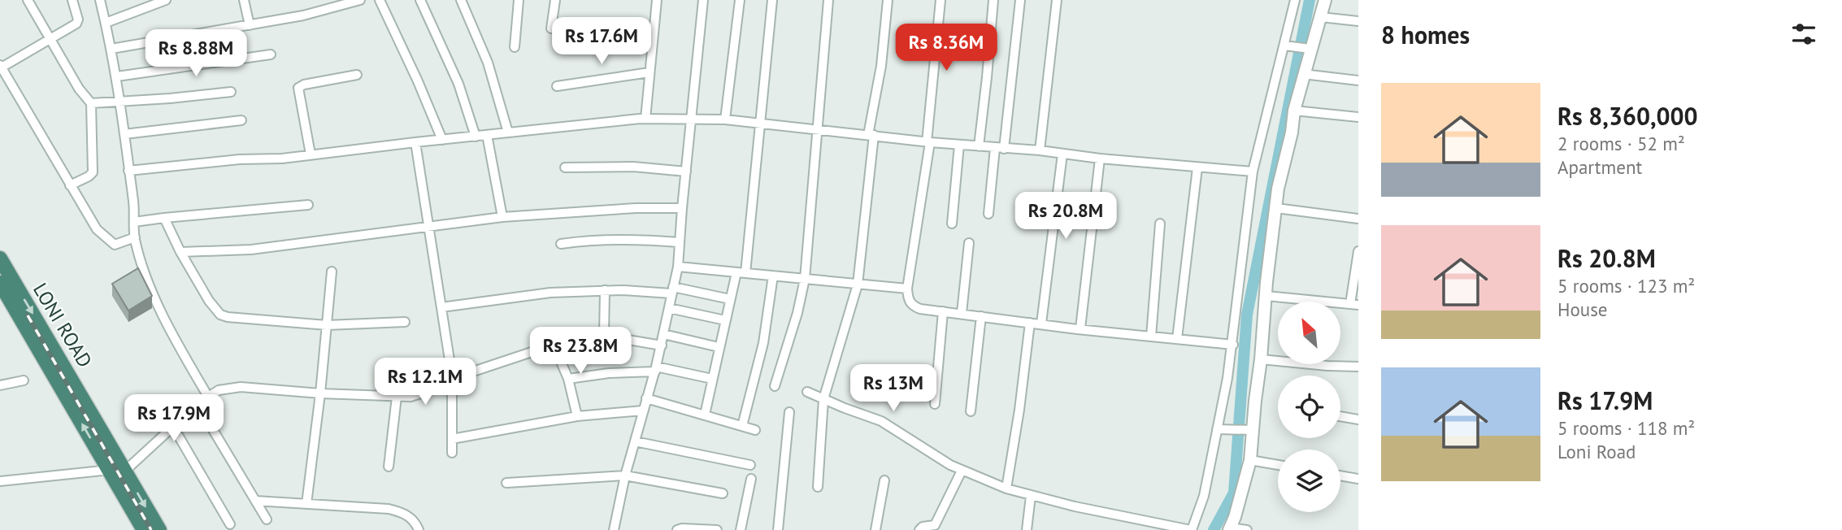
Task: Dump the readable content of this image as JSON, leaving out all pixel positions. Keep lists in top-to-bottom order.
{
  "streets": {
    "highway": ["LONI ROAD"]
  },
  "north": "top left",
  "page": {
    "heading": "8 homes",
    "price": [
      "Rs 17.6M",
      "Rs 8.36M",
      "Rs 8.88M",
      "Rs 20.8M",
      "Rs 23.8M",
      "Rs 12.1M",
      "Rs 13M",
      "Rs 17.9M"
    ],
    "list": [
      {
        "name": "Rs 8,360,000",
        "note": "2 rooms · 52 m² · Apartment"
      },
      {
        "name": "Rs 20.8M",
        "note": "5 rooms · 123 m² · House"
      },
      {
        "name": "Rs 17.9M",
        "note": "5 rooms · 118 m² · Loni Road"
      }
    ]
  }
}
